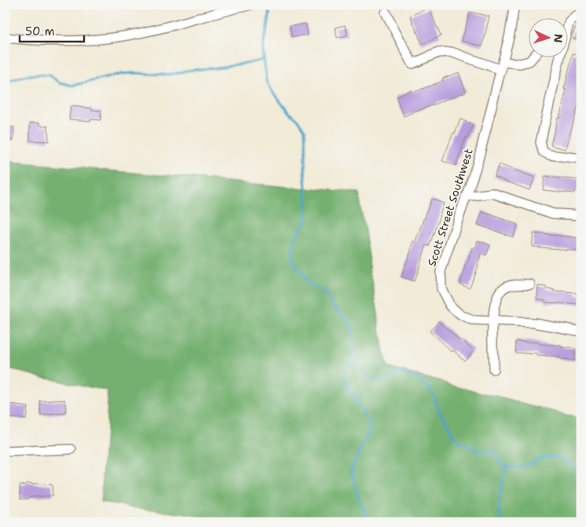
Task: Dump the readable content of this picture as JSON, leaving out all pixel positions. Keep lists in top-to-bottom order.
{
  "streets": {
    "street": ["Scott Street Southwest"]
  },
  "scale_bar": "50 m",
  "north": "right"
}
